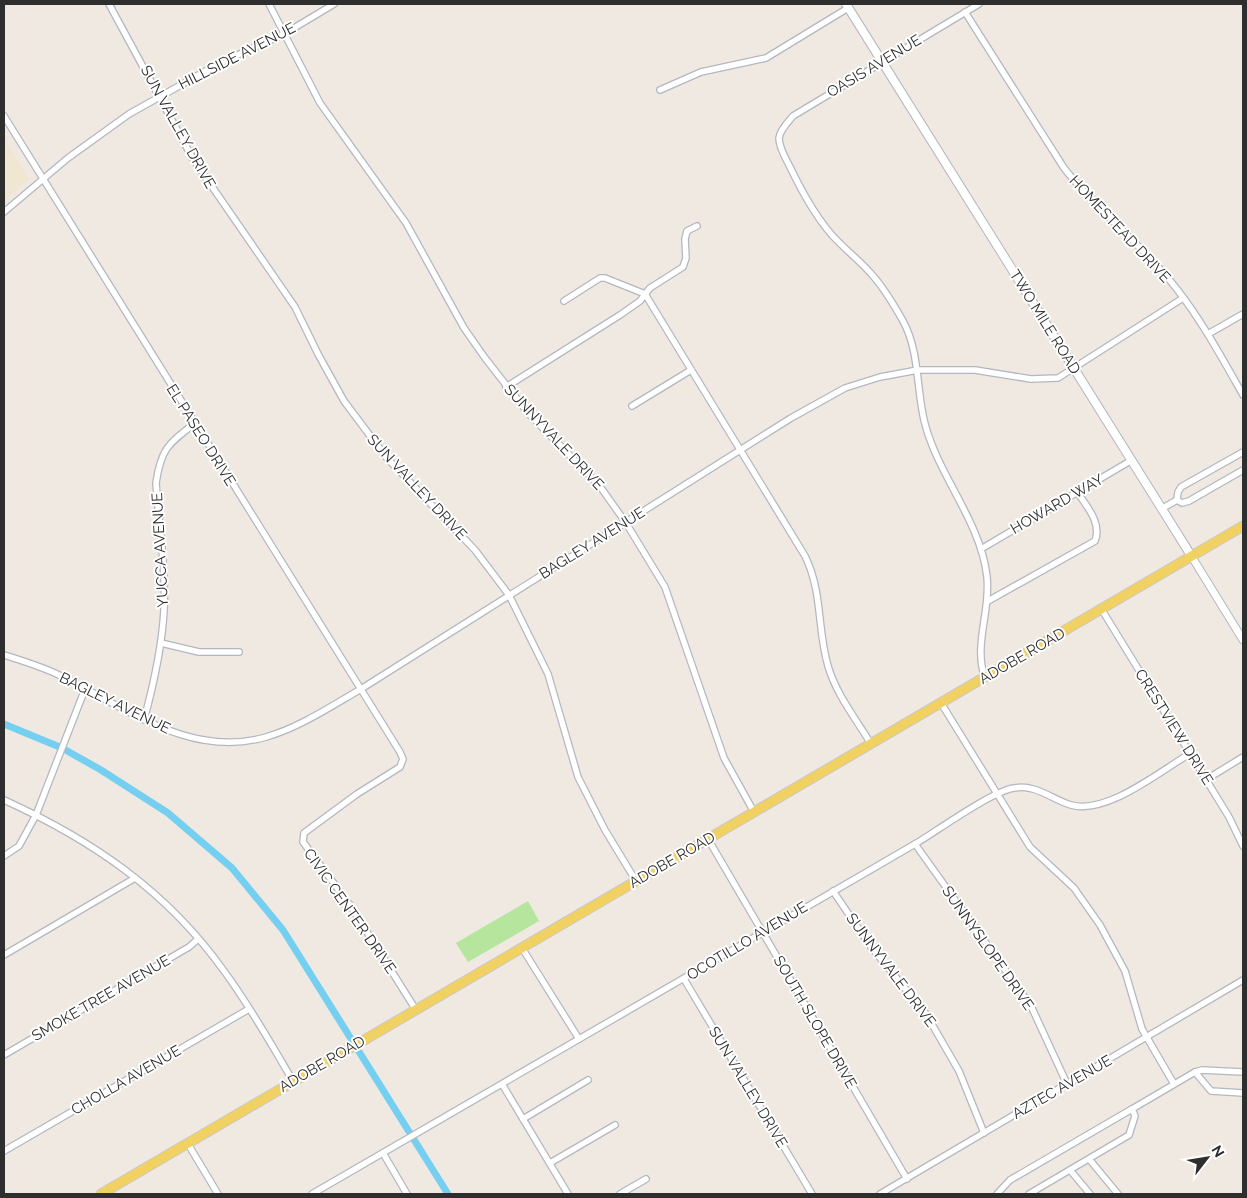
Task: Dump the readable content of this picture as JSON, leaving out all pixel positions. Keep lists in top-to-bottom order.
{
  "streets": {
    "main road": ["TWO MILE ROAD", "ADOBE ROAD"],
    "street": [
      "HILLSIDE AVENUE",
      "OASIS AVENUE",
      "SUN VALLEY DRIVE",
      "HOMESTEAD DRIVE",
      "EL PASEO DRIVE",
      "SUNNYVALE DRIVE",
      "HOWARD WAY",
      "BAGLEY AVENUE",
      "YUCCA AVENUE",
      "CRESTVIEW DRIVE",
      "CIVIC CENTER DRIVE",
      "OCOTILLO AVENUE",
      "SUNNYSLOPE DRIVE",
      "SMOKE TREE AVENUE",
      "SOUTH SLOPE DRIVE",
      "CHOLLA AVENUE",
      "AZTEC AVENUE"
    ]
  },
  "crossings": [
    ["HILLSIDE AVENUE", "SUN VALLEY DRIVE"],
    ["HILLSIDE AVENUE", "EL PASEO DRIVE"],
    ["HILLSIDE AVENUE", "SUNNYVALE DRIVE"],
    ["OASIS AVENUE", "HOMESTEAD DRIVE"],
    ["OASIS AVENUE", "TWO MILE ROAD"],
    ["OASIS AVENUE", "BAGLEY AVENUE"],
    ["SUN VALLEY DRIVE", "BAGLEY AVENUE"],
    ["SUN VALLEY DRIVE", "ADOBE ROAD"],
    ["SUN VALLEY DRIVE", "OCOTILLO AVENUE"],
    ["HOMESTEAD DRIVE", "BAGLEY AVENUE"],
    ["TWO MILE ROAD", "HOWARD WAY"],
    ["TWO MILE ROAD", "BAGLEY AVENUE"],
    ["TWO MILE ROAD", "ADOBE ROAD"],
    ["EL PASEO DRIVE", "BAGLEY AVENUE"],
    ["EL PASEO DRIVE", "YUCCA AVENUE"],
    ["EL PASEO DRIVE", "CIVIC CENTER DRIVE"],
    ["SUNNYVALE DRIVE", "BAGLEY AVENUE"],
    ["SUNNYVALE DRIVE", "ADOBE ROAD"],
    ["SUNNYVALE DRIVE", "OCOTILLO AVENUE"],
    ["SUNNYVALE DRIVE", "AZTEC AVENUE"],
    ["BAGLEY AVENUE", "YUCCA AVENUE"],
    ["ADOBE ROAD", "CRESTVIEW DRIVE"],
    ["ADOBE ROAD", "CIVIC CENTER DRIVE"],
    ["ADOBE ROAD", "SOUTH SLOPE DRIVE"],
    ["CRESTVIEW DRIVE", "OCOTILLO AVENUE"],
    ["OCOTILLO AVENUE", "SUNNYSLOPE DRIVE"],
    ["OCOTILLO AVENUE", "SOUTH SLOPE DRIVE"],
    ["SUNNYSLOPE DRIVE", "AZTEC AVENUE"],
    ["SOUTH SLOPE DRIVE", "AZTEC AVENUE"]
  ],
  "north": "top right"
}
